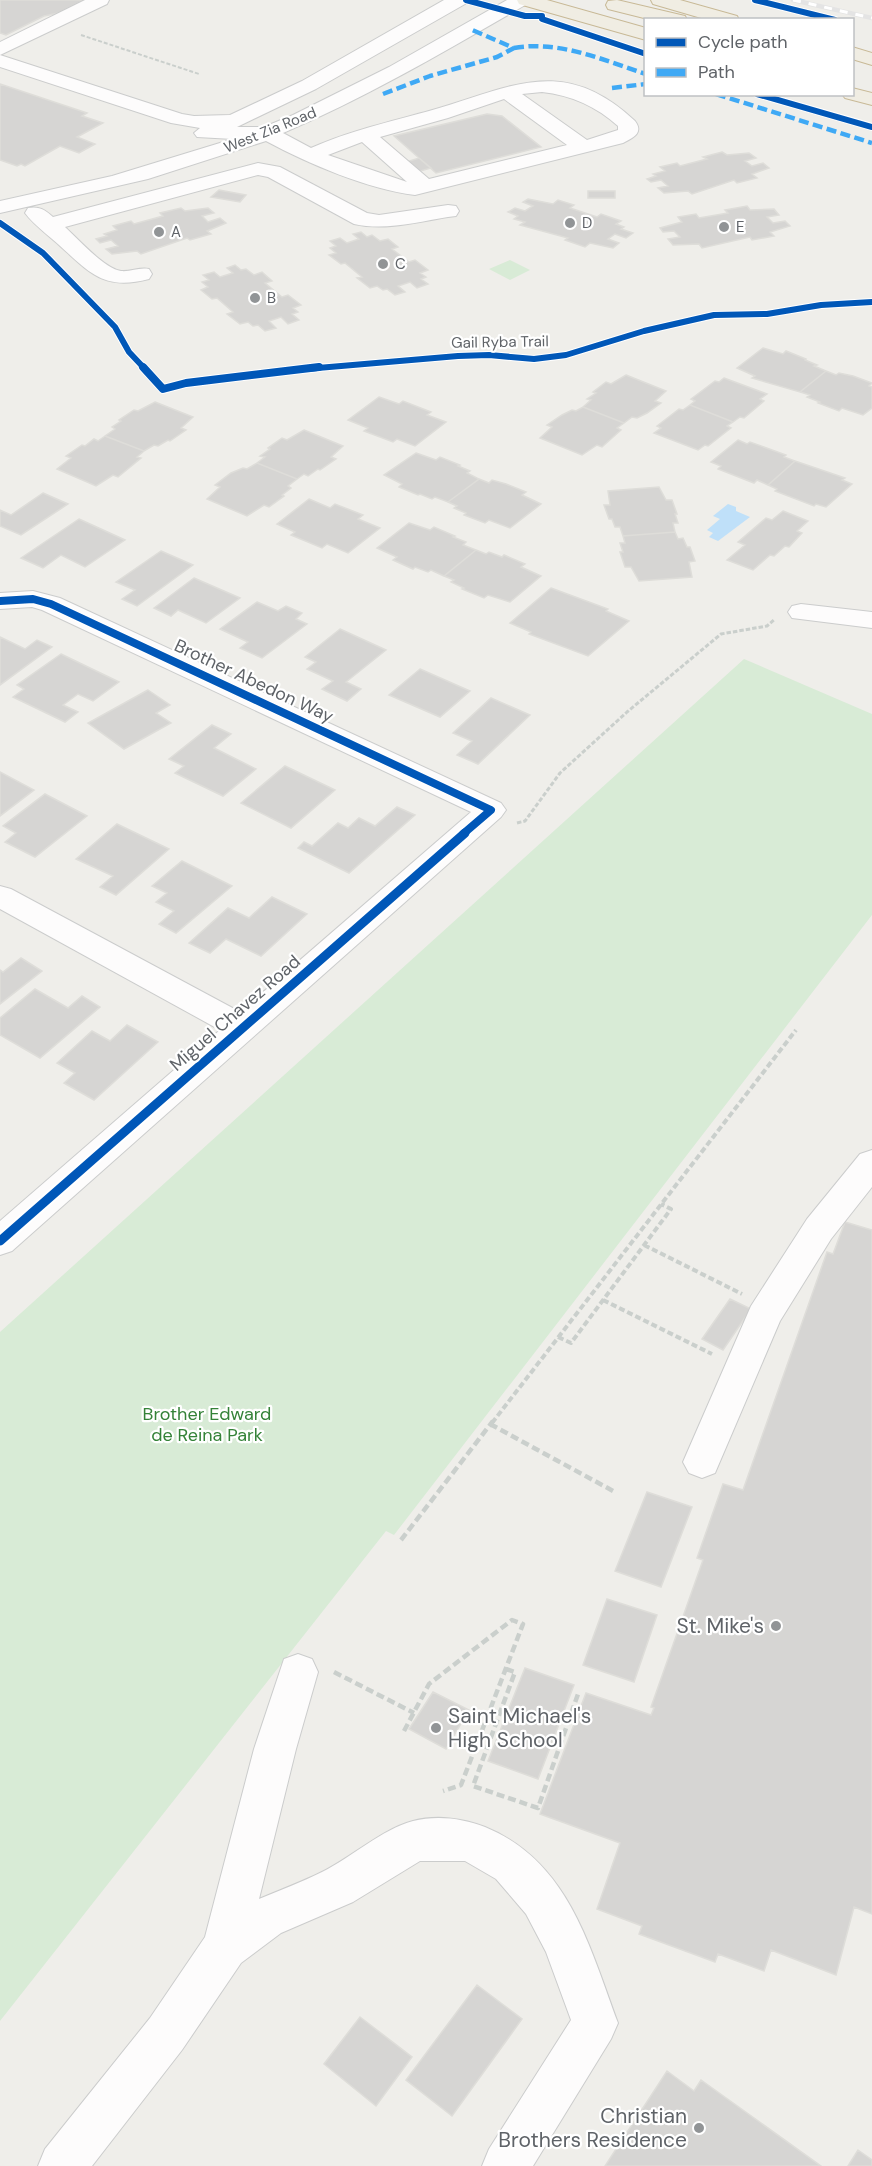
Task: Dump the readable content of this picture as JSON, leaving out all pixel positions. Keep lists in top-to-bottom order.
{
  "streets": {
    "street": ["West Zia Road", "Brother Abedon Way", "Miguel Chavez Road"],
    "cycle path": ["Gail Ryba Trail"]
  },
  "crossings": [
    ["Brother Abedon Way", "Miguel Chavez Road"]
  ],
  "parks": ["Brother Edward de Reina Park"],
  "places": [
    "D",
    "E",
    "A",
    "C",
    "B",
    "St. Mike's",
    "Saint Michael's High School",
    "Christian Brothers Residence"
  ],
  "legend": ["Cycle path", "Path"]
}
